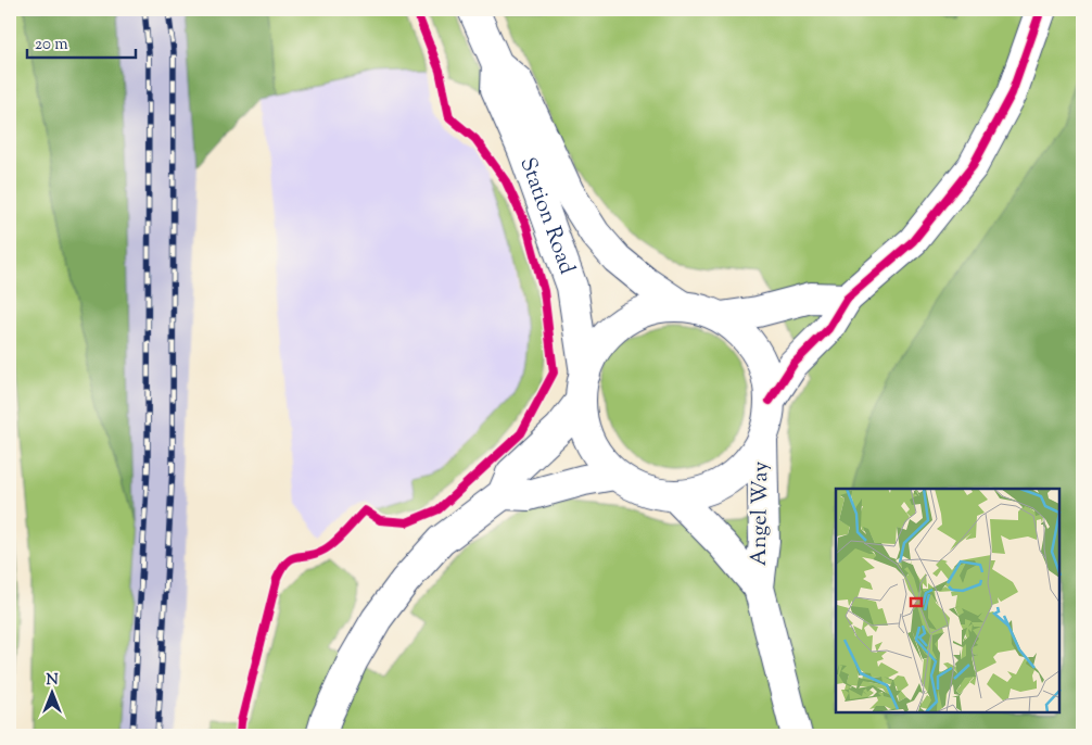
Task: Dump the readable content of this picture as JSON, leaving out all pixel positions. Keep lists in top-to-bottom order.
{
  "streets": {
    "main road": ["Station Road", "Angel Way"]
  },
  "crossings": [
    ["Station Road", "Angel Way"]
  ],
  "scale_bar": "20 m",
  "north": "top"
}
